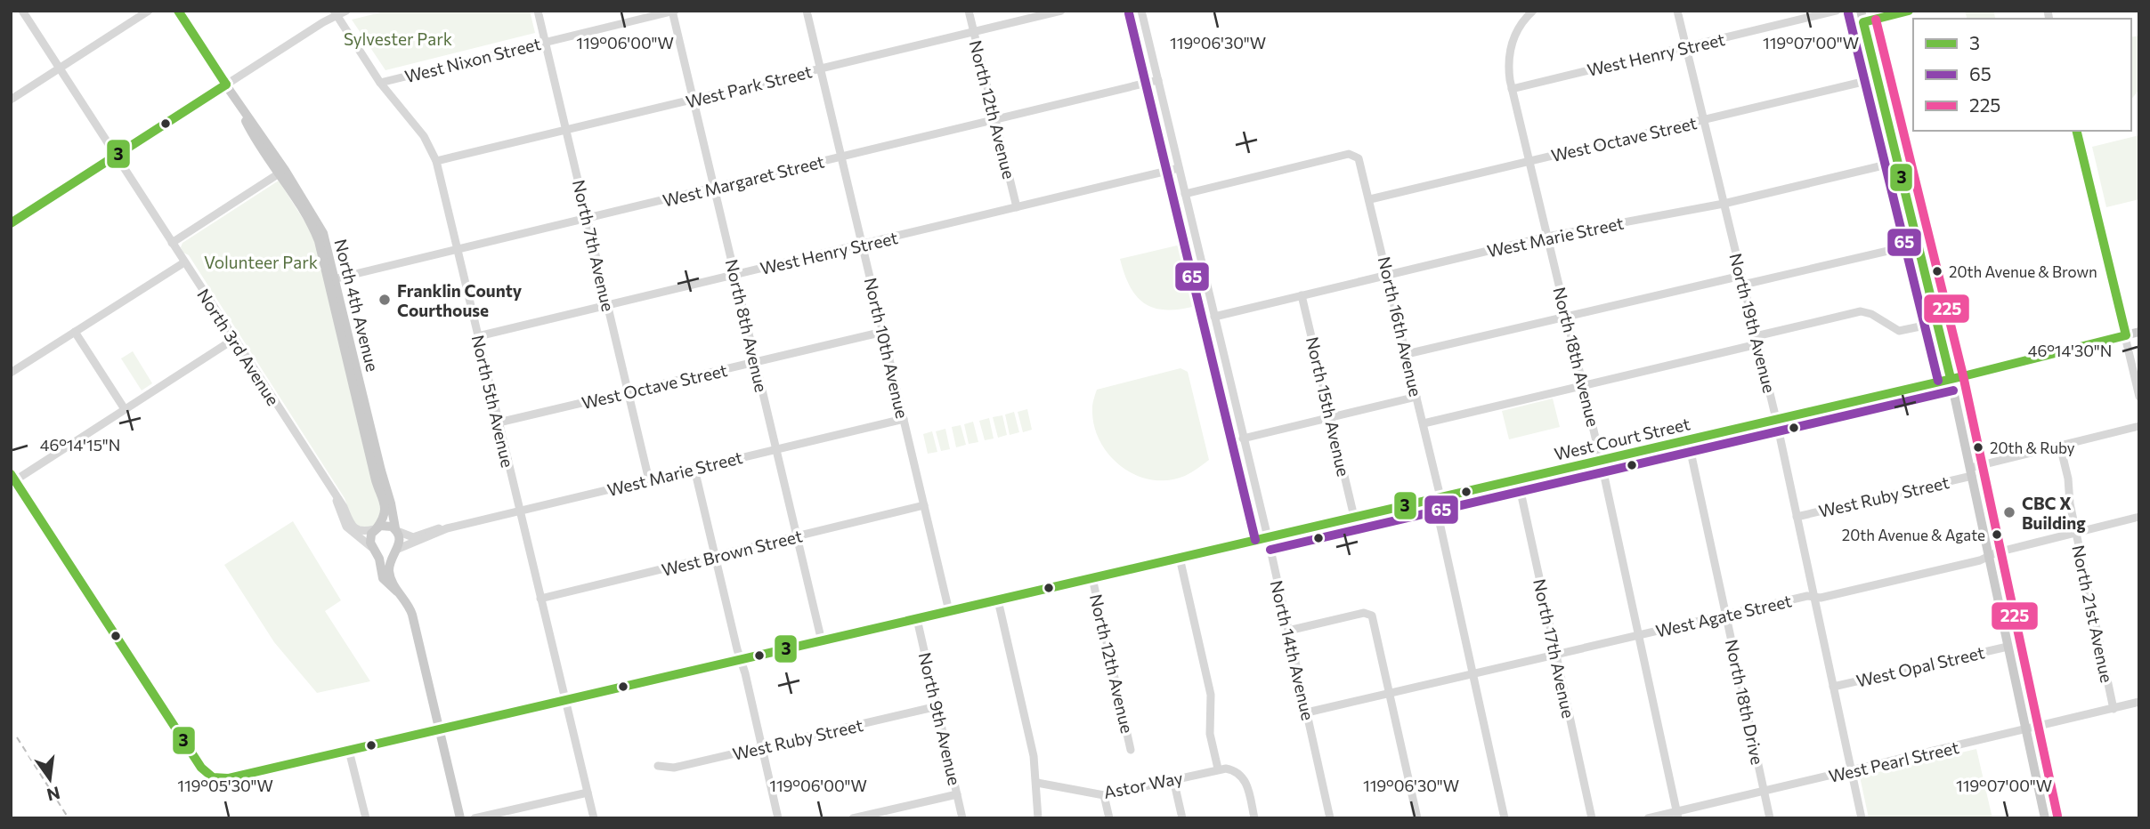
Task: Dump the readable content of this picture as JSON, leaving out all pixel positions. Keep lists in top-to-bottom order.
{
  "streets": {
    "main road": ["North 4th Avenue", "West Court Street"],
    "street": [
      "West Henry Street",
      "West Nixon Street",
      "West Park Street",
      "North 12th Avenue",
      "West Octave Street",
      "West Margaret Street",
      "West Marie Street",
      "North 7th Avenue",
      "North 19th Avenue",
      "North 8th Avenue",
      "North 16th Avenue",
      "North 3rd Avenue",
      "North 10th Avenue",
      "North 18th Avenue",
      "North 5th Avenue",
      "North 15th Avenue",
      "West Ruby Street",
      "West Brown Street",
      "North 21st Avenue",
      "West Agate Street",
      "North 17th Avenue",
      "North 14th Avenue",
      "West Opal Street",
      "North 18th Drive",
      "North 9th Avenue",
      "West Pearl Street",
      "Astor Way"
    ]
  },
  "crossings": [
    ["West Henry Street", "North 12th Avenue"],
    ["West Henry Street", "North 7th Avenue"],
    ["West Henry Street", "North 19th Avenue"],
    ["West Henry Street", "North 8th Avenue"],
    ["West Henry Street", "North 10th Avenue"],
    ["West Henry Street", "North 18th Avenue"],
    ["West Henry Street", "North 5th Avenue"],
    ["West Henry Street", "North 14th Avenue"],
    ["West Nixon Street", "North 7th Avenue"],
    ["West Nixon Street", "North 8th Avenue"],
    ["West Nixon Street", "North 5th Avenue"],
    ["West Park Street", "North 12th Avenue"],
    ["West Park Street", "North 7th Avenue"],
    ["West Park Street", "North 8th Avenue"],
    ["West Park Street", "North 10th Avenue"],
    ["West Park Street", "North 5th Avenue"],
    ["North 12th Avenue", "West Margaret Street"],
    ["North 12th Avenue", "West Court Street"],
    ["West Octave Street", "North 7th Avenue"],
    ["West Octave Street", "North 19th Avenue"],
    ["West Octave Street", "North 8th Avenue"],
    ["West Octave Street", "North 16th Avenue"],
    ["West Octave Street", "North 10th Avenue"],
    ["West Octave Street", "North 18th Avenue"],
    ["West Octave Street", "North 5th Avenue"],
    ["West Margaret Street", "North 7th Avenue"],
    ["West Margaret Street", "North 4th Avenue"],
    ["West Margaret Street", "North 8th Avenue"],
    ["West Margaret Street", "North 10th Avenue"],
    ["West Margaret Street", "North 5th Avenue"],
    ["West Margaret Street", "North 14th Avenue"],
    ["West Marie Street", "North 7th Avenue"],
    ["West Marie Street", "North 4th Avenue"],
    ["West Marie Street", "North 19th Avenue"],
    ["West Marie Street", "North 8th Avenue"],
    ["West Marie Street", "North 16th Avenue"],
    ["West Marie Street", "North 3rd Avenue"],
    ["West Marie Street", "North 10th Avenue"],
    ["West Marie Street", "North 18th Avenue"],
    ["West Marie Street", "North 5th Avenue"],
    ["West Marie Street", "North 15th Avenue"],
    ["West Marie Street", "North 14th Avenue"],
    ["North 4th Avenue", "North 3rd Avenue"],
    ["North 19th Avenue", "West Court Street"],
    ["North 19th Avenue", "West Ruby Street"],
    ["North 19th Avenue", "West Agate Street"],
    ["North 19th Avenue", "West Opal Street"],
    ["North 19th Avenue", "West Pearl Street"],
    ["North 8th Avenue", "West Court Street"],
    ["North 8th Avenue", "West Brown Street"],
    ["North 16th Avenue", "West Court Street"],
    ["North 16th Avenue", "West Agate Street"],
    ["North 16th Avenue", "North 14th Avenue"],
    ["North 10th Avenue", "West Court Street"],
    ["North 10th Avenue", "West Brown Street"],
    ["North 18th Avenue", "West Court Street"],
    ["North 18th Avenue", "West Agate Street"],
    ["North 18th Avenue", "West Pearl Street"],
    ["North 5th Avenue", "West Court Street"],
    ["North 5th Avenue", "West Brown Street"],
    ["North 15th Avenue", "West Court Street"],
    ["West Court Street", "North 17th Avenue"],
    ["West Court Street", "North 14th Avenue"],
    ["West Court Street", "North 18th Drive"],
    ["West Court Street", "North 9th Avenue"],
    ["West Ruby Street", "North 21st Avenue"],
    ["West Ruby Street", "North 9th Avenue"],
    ["North 21st Avenue", "West Agate Street"],
    ["North 21st Avenue", "West Pearl Street"],
    ["West Agate Street", "North 17th Avenue"],
    ["West Agate Street", "North 14th Avenue"],
    ["West Agate Street", "North 18th Drive"],
    ["North 18th Drive", "West Pearl Street"]
  ],
  "parks": ["Sylvester Park", "Volunteer Park"],
  "places": [
    "20th Avenue & Brown",
    "Franklin County Courthouse",
    "20th & Ruby",
    "CBC X Building",
    "20th Avenue & Agate"
  ],
  "lines": ["transit line 3", "transit line 65", "transit line 225"],
  "legend": ["3", "65", "225"],
  "north": "bottom",
  "coordinates": [
    "119°06'00\"W",
    "119°06'30\"W",
    "119°07'00\"W",
    "46°14'30\"N",
    "46°14'15\"N",
    "119°05'30\"W"
  ]
}
